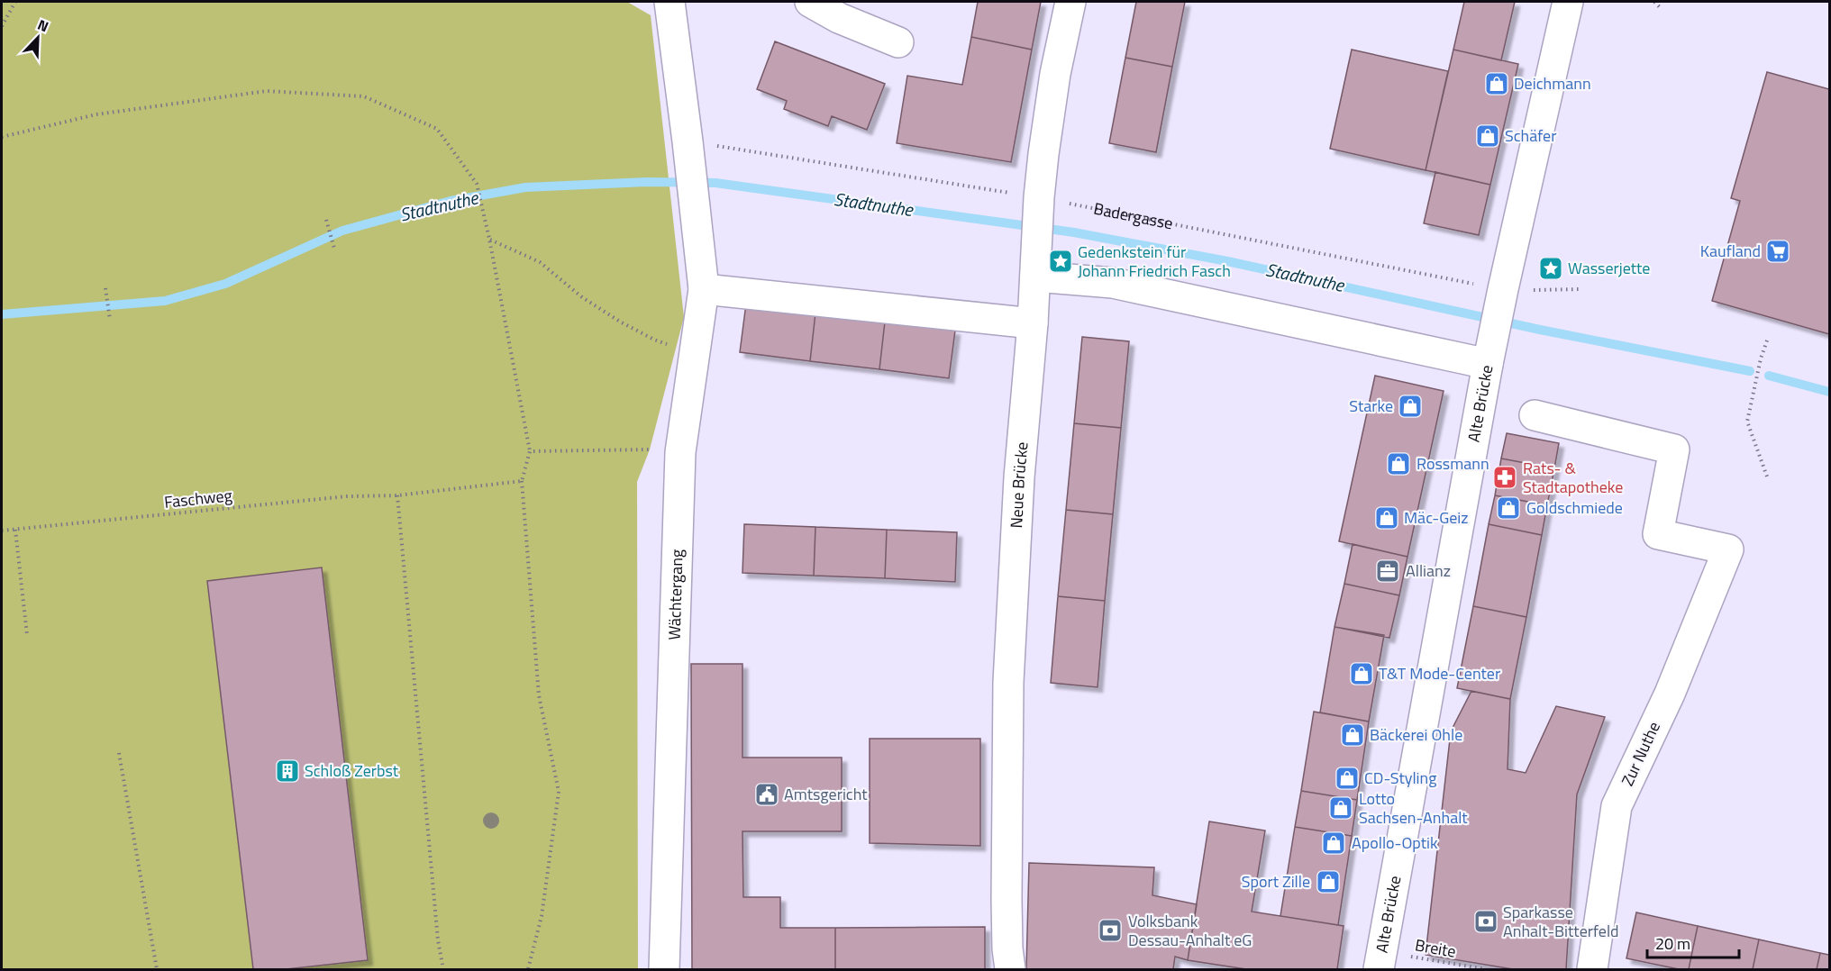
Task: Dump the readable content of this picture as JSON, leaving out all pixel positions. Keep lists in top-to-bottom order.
{
  "streets": {
    "street": [
      "Alte Brücke",
      "Neue Brücke",
      "Wächtergang",
      "Zur Nuthe"
    ],
    "path": ["Badergasse", "Faschweg", "Breite"]
  },
  "crossings": [
    ["Badergasse", "Alte Brücke"],
    ["Badergasse", "Neue Brücke"],
    ["Badergasse", "Wächtergang"],
    ["Alte Brücke", "Breite"]
  ],
  "water": ["Stadtnuthe"],
  "places": {
    "shop": [
      "Deichmann",
      "Schäfer",
      "Starke",
      "Rossmann",
      "Goldschmiede",
      "Mäc-Geiz",
      "T&T Mode-Center",
      "Bäckerei Ohle",
      "CD-Styling",
      "Lotto Sachsen-Anhalt",
      "Apollo-Optik",
      "Sport Zille"
    ],
    "supermarket": ["Kaufland"],
    "place": ["Gedenkstein für Johann Friedrich Fasch", "Wasserjette"],
    "pharmacy": ["Rats- & Stadtapotheke"],
    "office": ["Allianz"],
    "building": ["Schloß Zerbst"],
    "public building": ["Amtsgericht"],
    "bank": ["Sparkasse Anhalt-Bitterfeld", "Volksbank Dessau-Anhalt eG"]
  },
  "scale_bar": "20 m",
  "north": "top right"
}
